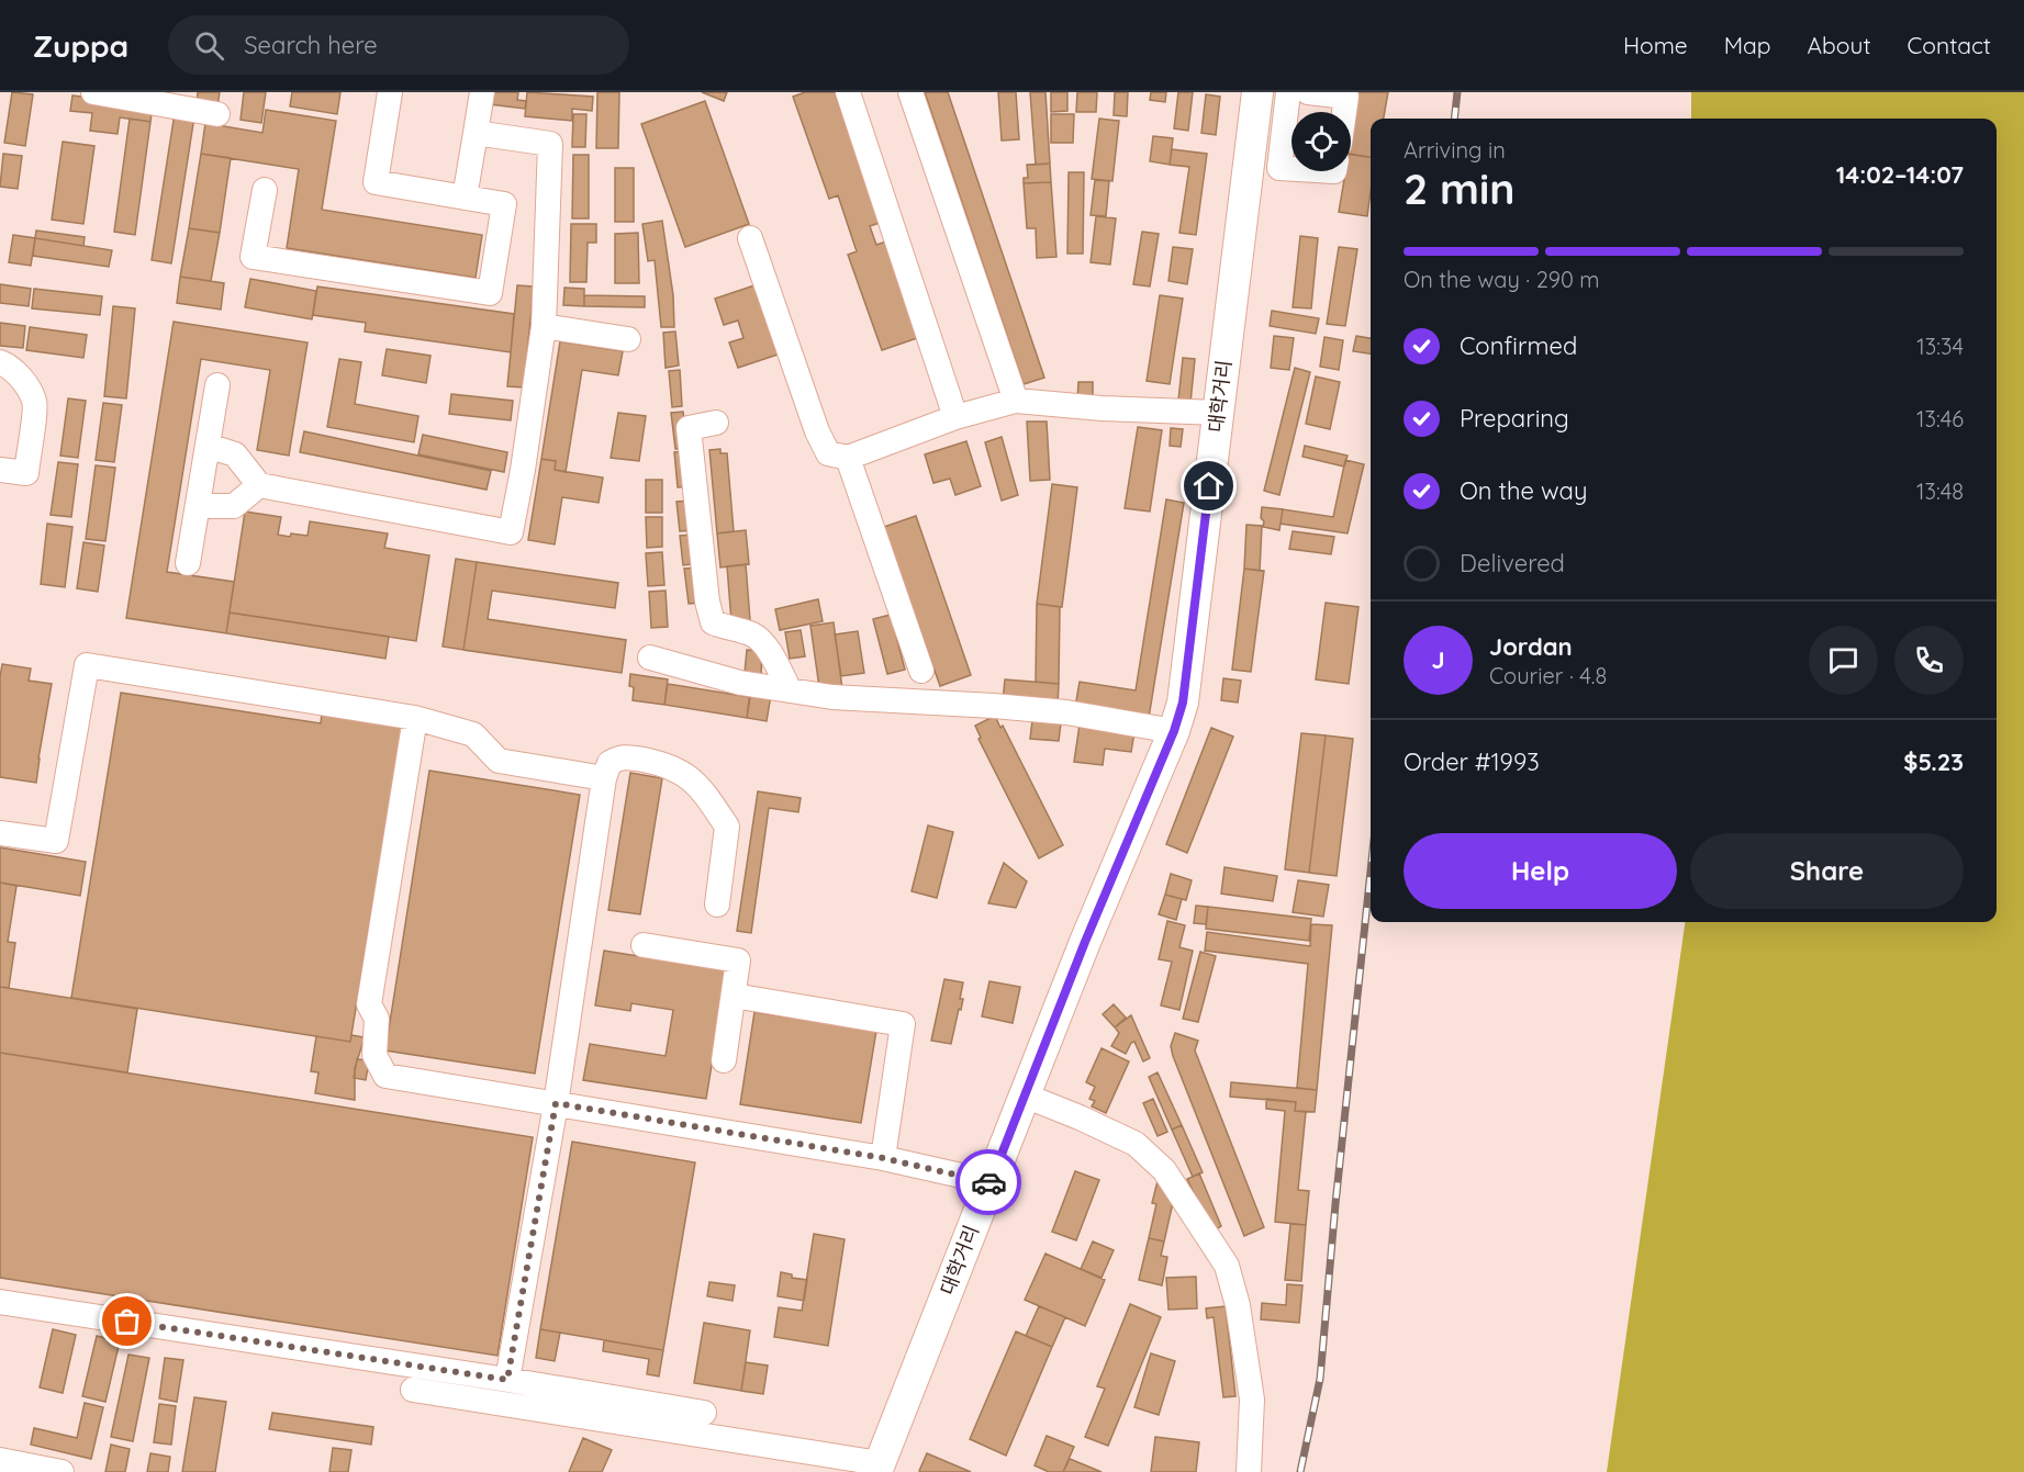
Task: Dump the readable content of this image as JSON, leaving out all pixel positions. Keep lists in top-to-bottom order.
{
  "streets": {
    "main road": ["대학거리"]
  },
  "page": {
    "header": "Zuppa",
    "search": "Search here",
    "nav": [
      "Home",
      "Map",
      "About",
      "Contact"
    ],
    "heading": ["2 min", "Arriving in", "14:02–14:07"],
    "panel": [
      "Jordan",
      "Courier · 4.8",
      "Order #1993",
      "$5.23"
    ],
    "bar": "On the way · 290 m",
    "list": [
      ["Confirmed", "13:34"],
      ["Preparing", "13:46"],
      ["On the way", "13:48"],
      "Delivered"
    ],
    "round": "J",
    "buttons": ["Help", "Share"]
  }
}
